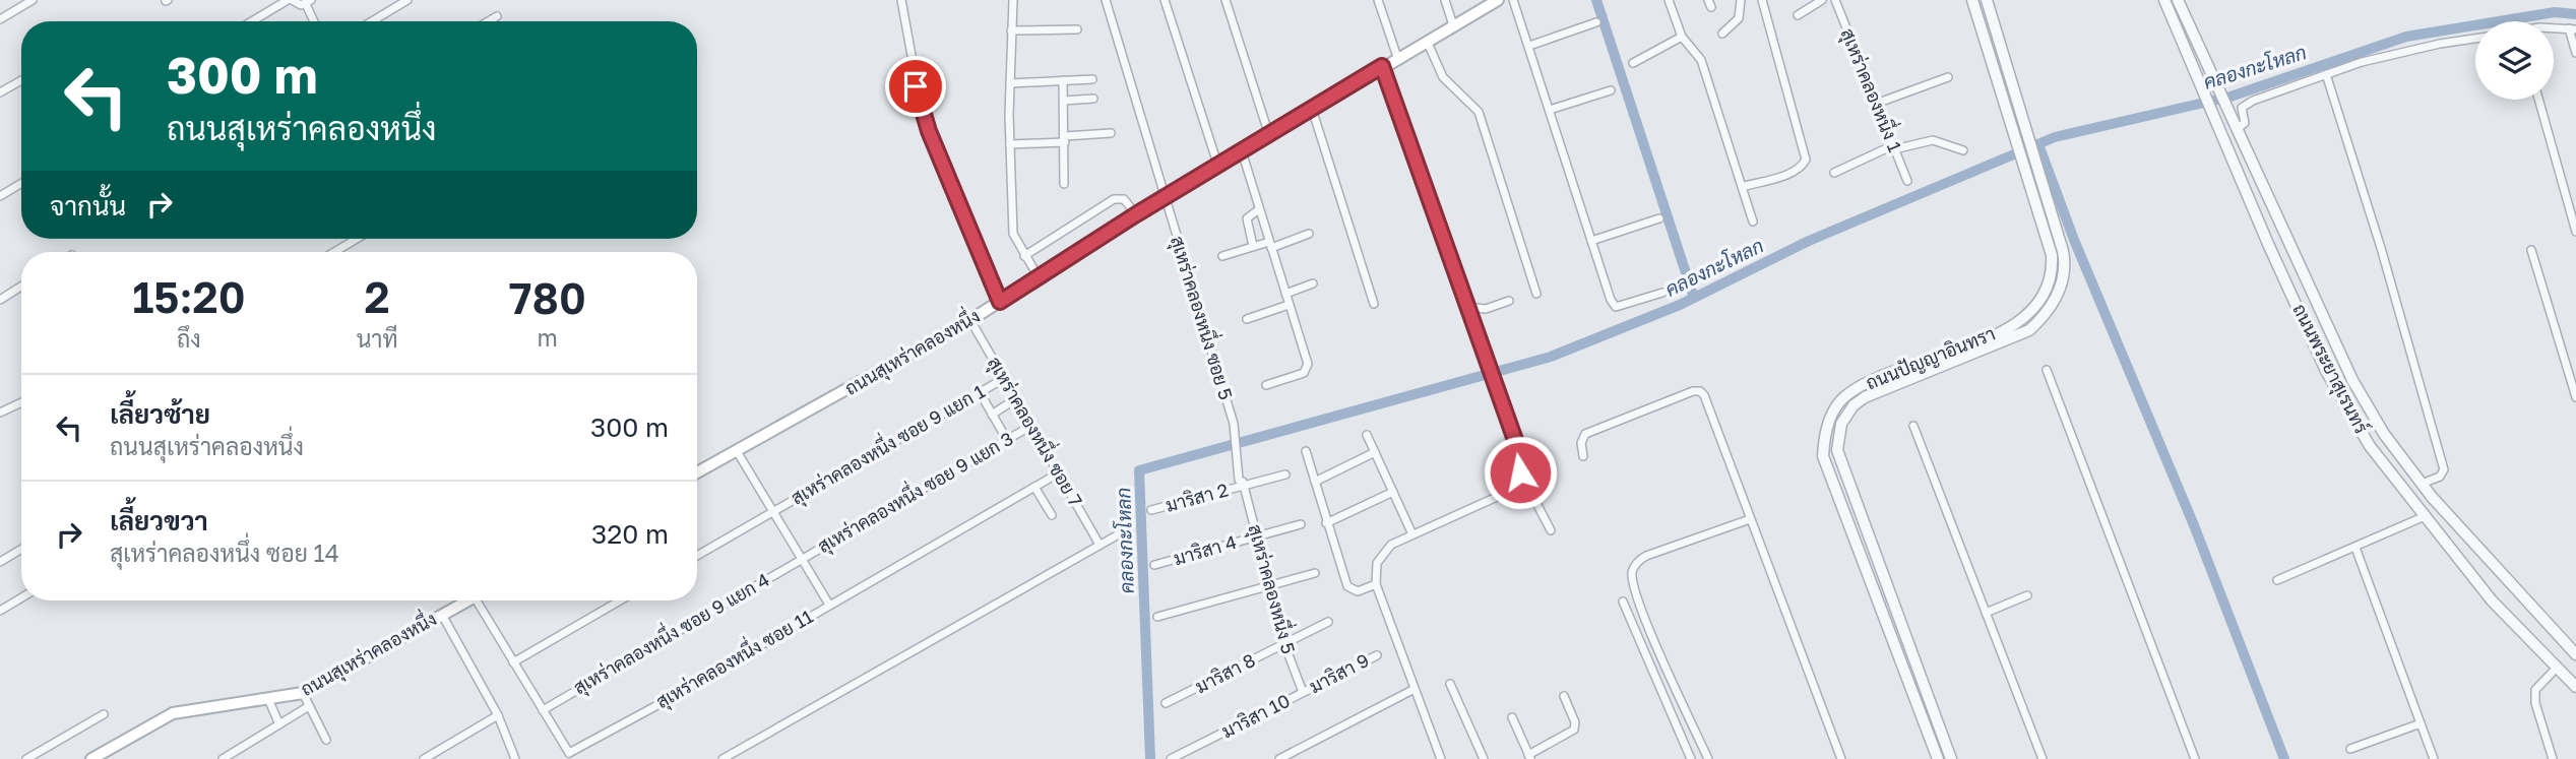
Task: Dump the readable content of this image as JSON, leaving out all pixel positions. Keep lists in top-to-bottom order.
{
  "streets": {
    "main road": ["ถนนสุเหร่าคลองหนึ่ง"],
    "street": [
      "สุเหร่าคลองหนึ่ง 1",
      "สุเหร่าคลองหนึ่ง ซอย 5",
      "ถนนปัญญาอินทรา",
      "ถนนพระยาสุเรนทร์",
      "สุเหร่าคลองหนึ่ง ซอย 7",
      "สุเหร่าคลองหนึ่ง ซอย 9 แยก 1",
      "สุเหร่าคลองหนึ่ง ซอย 9 แยก 3",
      "มาริสา 2",
      "มาริสา 4",
      "สุเหร่าคลองหนึ่ง 5",
      "สุเหร่าคลองหนึ่ง ซอย 9 แยก 4",
      "สุเหร่าคลองหนึ่ง ซอย 11",
      "มาริสา 8",
      "มาริสา 9",
      "มาริสา 10"
    ]
  },
  "crossings": [
    ["สุเหร่าคลองหนึ่ง ซอย 5", "ถนนสุเหร่าคลองหนึ่ง"],
    ["สุเหร่าคลองหนึ่ง ซอย 5", "สุเหร่าคลองหนึ่ง 5"],
    ["ถนนสุเหร่าคลองหนึ่ง", "สุเหร่าคลองหนึ่ง ซอย 7"],
    ["สุเหร่าคลองหนึ่ง ซอย 7", "สุเหร่าคลองหนึ่ง ซอย 9 แยก 1"],
    ["สุเหร่าคลองหนึ่ง ซอย 7", "สุเหร่าคลองหนึ่ง ซอย 9 แยก 3"],
    ["สุเหร่าคลองหนึ่ง ซอย 7", "สุเหร่าคลองหนึ่ง ซอย 11"],
    ["สุเหร่าคลองหนึ่ง ซอย 9 แยก 3", "สุเหร่าคลองหนึ่ง ซอย 9 แยก 4"],
    ["มาริสา 2", "สุเหร่าคลองหนึ่ง 5"],
    ["มาริสา 4", "สุเหร่าคลองหนึ่ง 5"],
    ["สุเหร่าคลองหนึ่ง 5", "มาริสา 8"],
    ["สุเหร่าคลองหนึ่ง 5", "มาริสา 9"],
    ["สุเหร่าคลองหนึ่ง 5", "มาริสา 10"],
    ["สุเหร่าคลองหนึ่ง ซอย 9 แยก 4", "สุเหร่าคลองหนึ่ง ซอย 11"],
    ["มาริสา 9", "มาริสา 10"]
  ],
  "water": ["คลองกะโหลก"],
  "page": {
    "turn": ["300 m", "ถนนสุเหร่าคลองหนึ่ง"],
    "then": "จากนั้น",
    "eta": [
      "15:20",
      "ถึง",
      "2",
      "นาที",
      "780",
      "m"
    ],
    "list": [
      {
        "name": "เลี้ยวซ้าย",
        "note": "ถนนสุเหร่าคลองหนึ่ง",
        "value": "300 m"
      },
      {
        "name": "เลี้ยวขวา",
        "note": "สุเหร่าคลองหนึ่ง ซอย 14",
        "value": "320 m"
      }
    ]
  }
}
